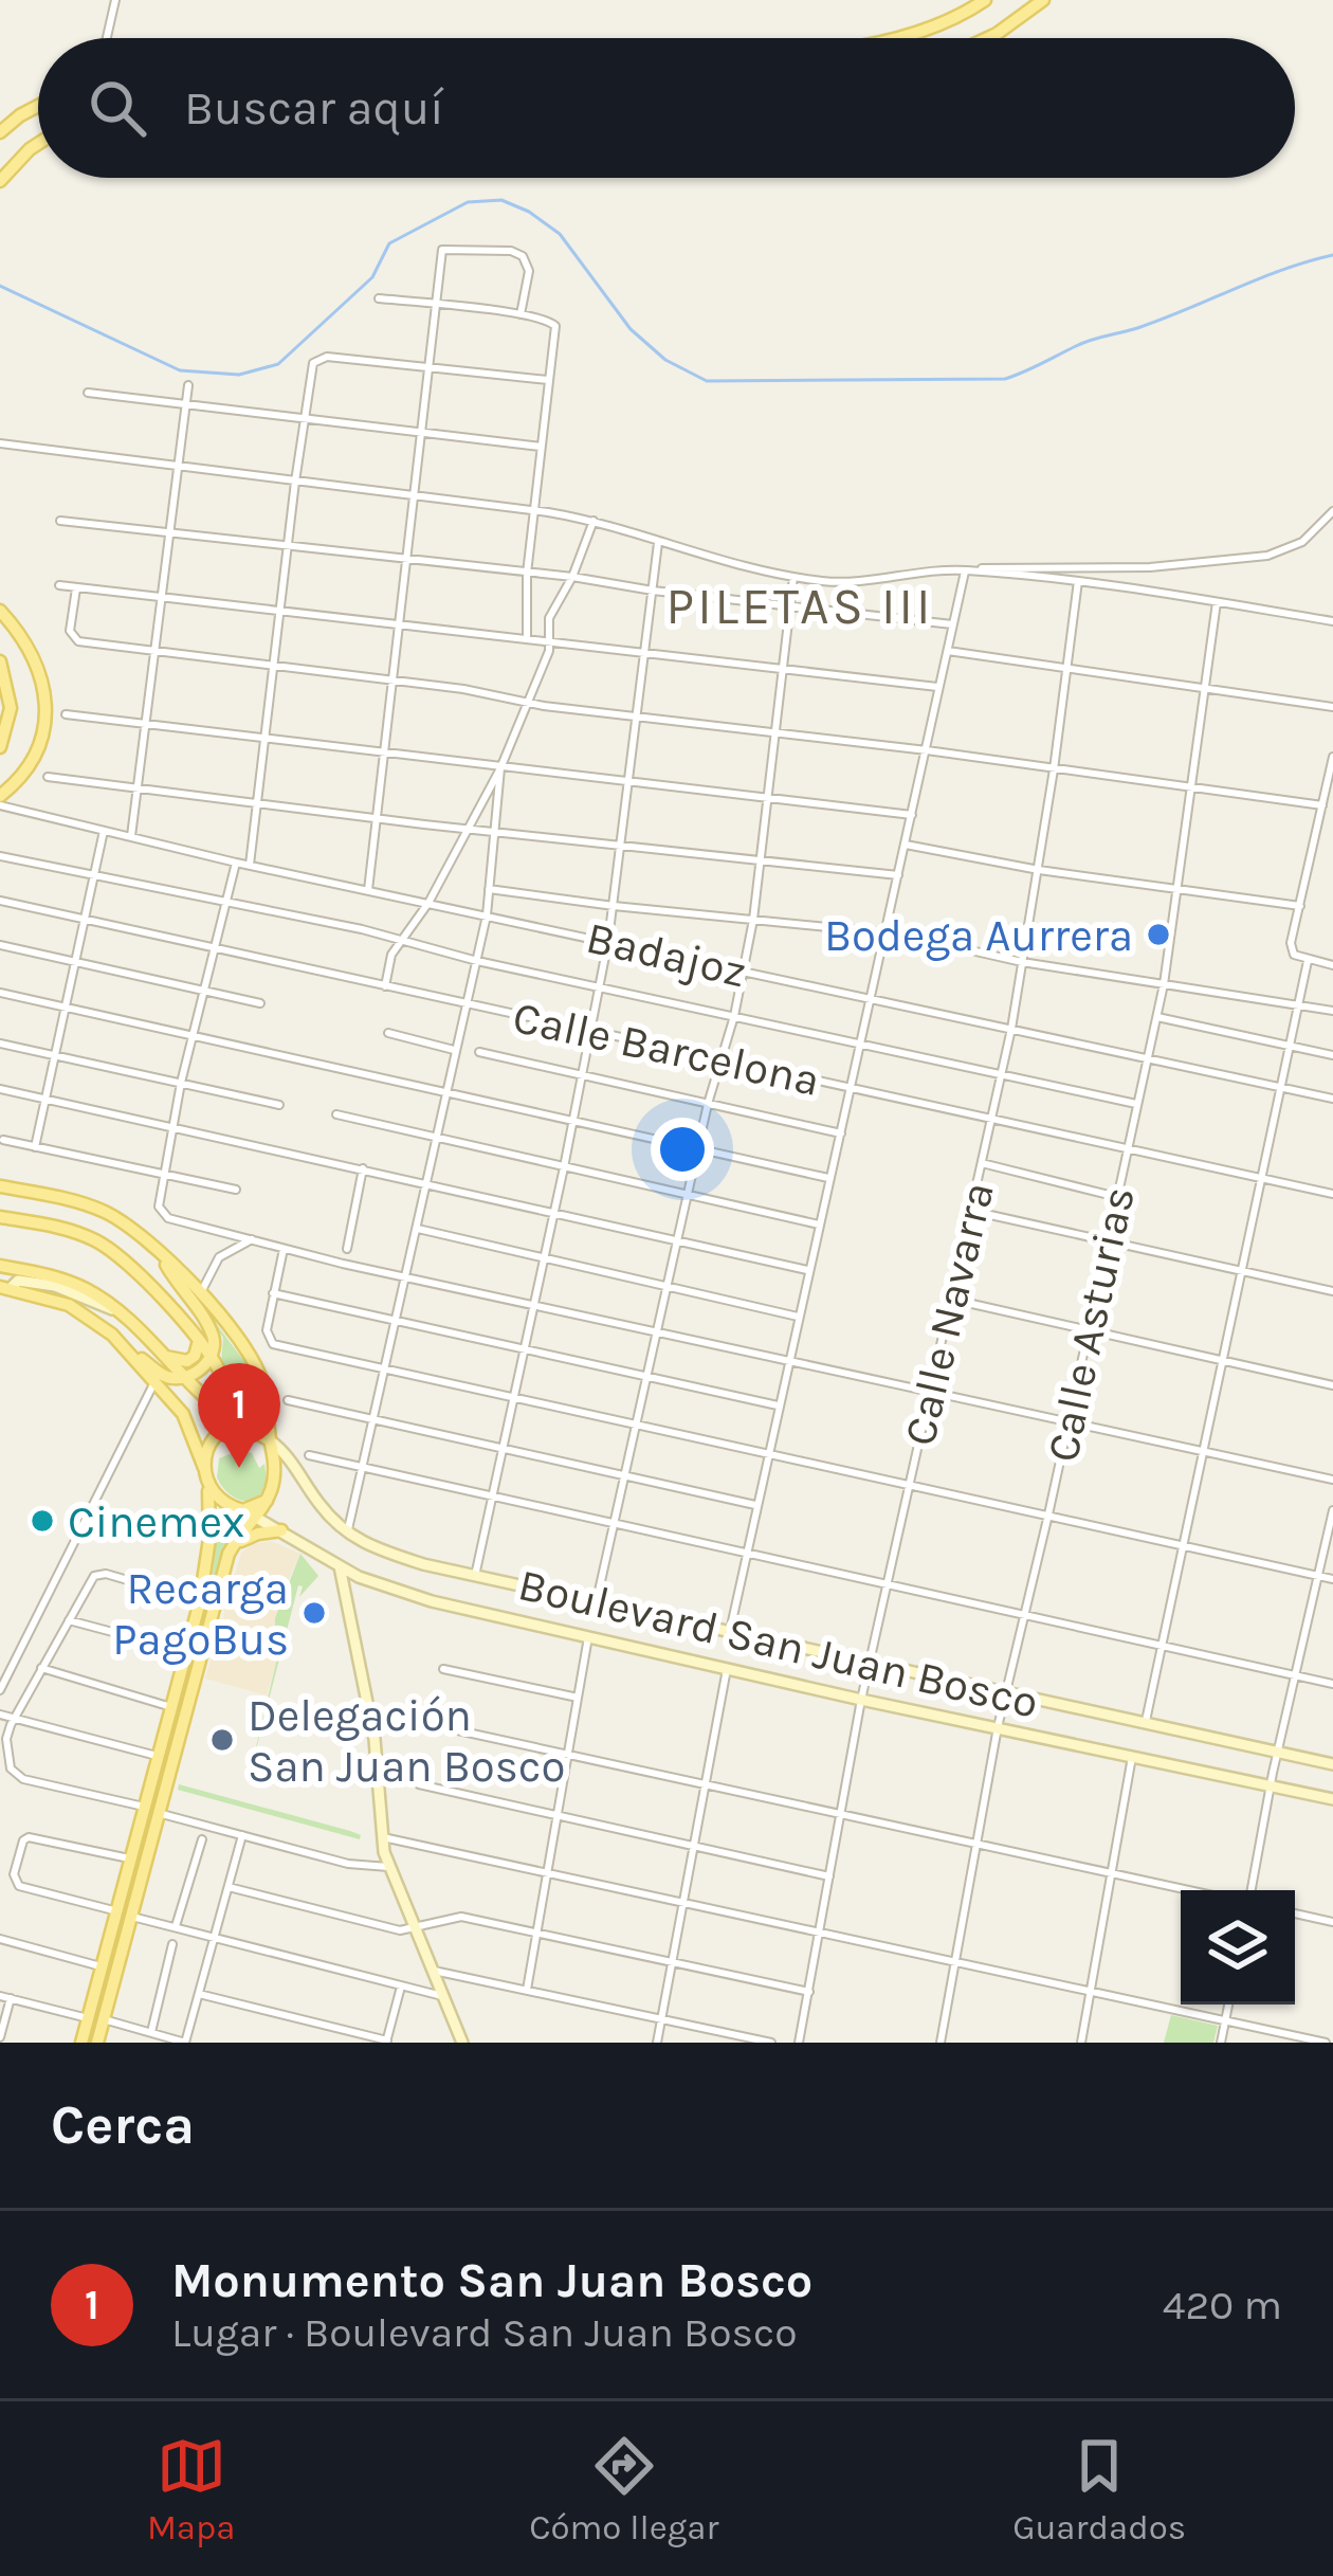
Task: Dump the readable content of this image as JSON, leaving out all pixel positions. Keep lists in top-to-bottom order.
{
  "streets": {
    "street": [
      "Badajoz",
      "Calle Barcelona",
      "Calle Navarra",
      "Calle Asturias",
      "Boulevard San Juan Bosco"
    ]
  },
  "crossings": [
    ["Badajoz", "Calle Navarra"],
    ["Badajoz", "Calle Asturias"],
    ["Calle Barcelona", "Calle Navarra"],
    ["Calle Barcelona", "Calle Asturias"],
    ["Calle Navarra", "Boulevard San Juan Bosco"],
    ["Calle Asturias", "Boulevard San Juan Bosco"]
  ],
  "districts": ["PILETAS III"],
  "places": [
    "Bodega Aurrera",
    "Cinemex",
    "Recarga PagoBus",
    "Delegación San Juan Bosco"
  ],
  "page": {
    "search": "Buscar aquí",
    "pins": "1",
    "heading": "Cerca",
    "list": [
      {
        "mark": "1",
        "name": "Monumento San Juan Bosco",
        "note": "Lugar · Boulevard San Juan Bosco",
        "value": "420 m"
      }
    ],
    "nav": ["Mapa", "Cómo llegar", "Guardados"]
  }
}
